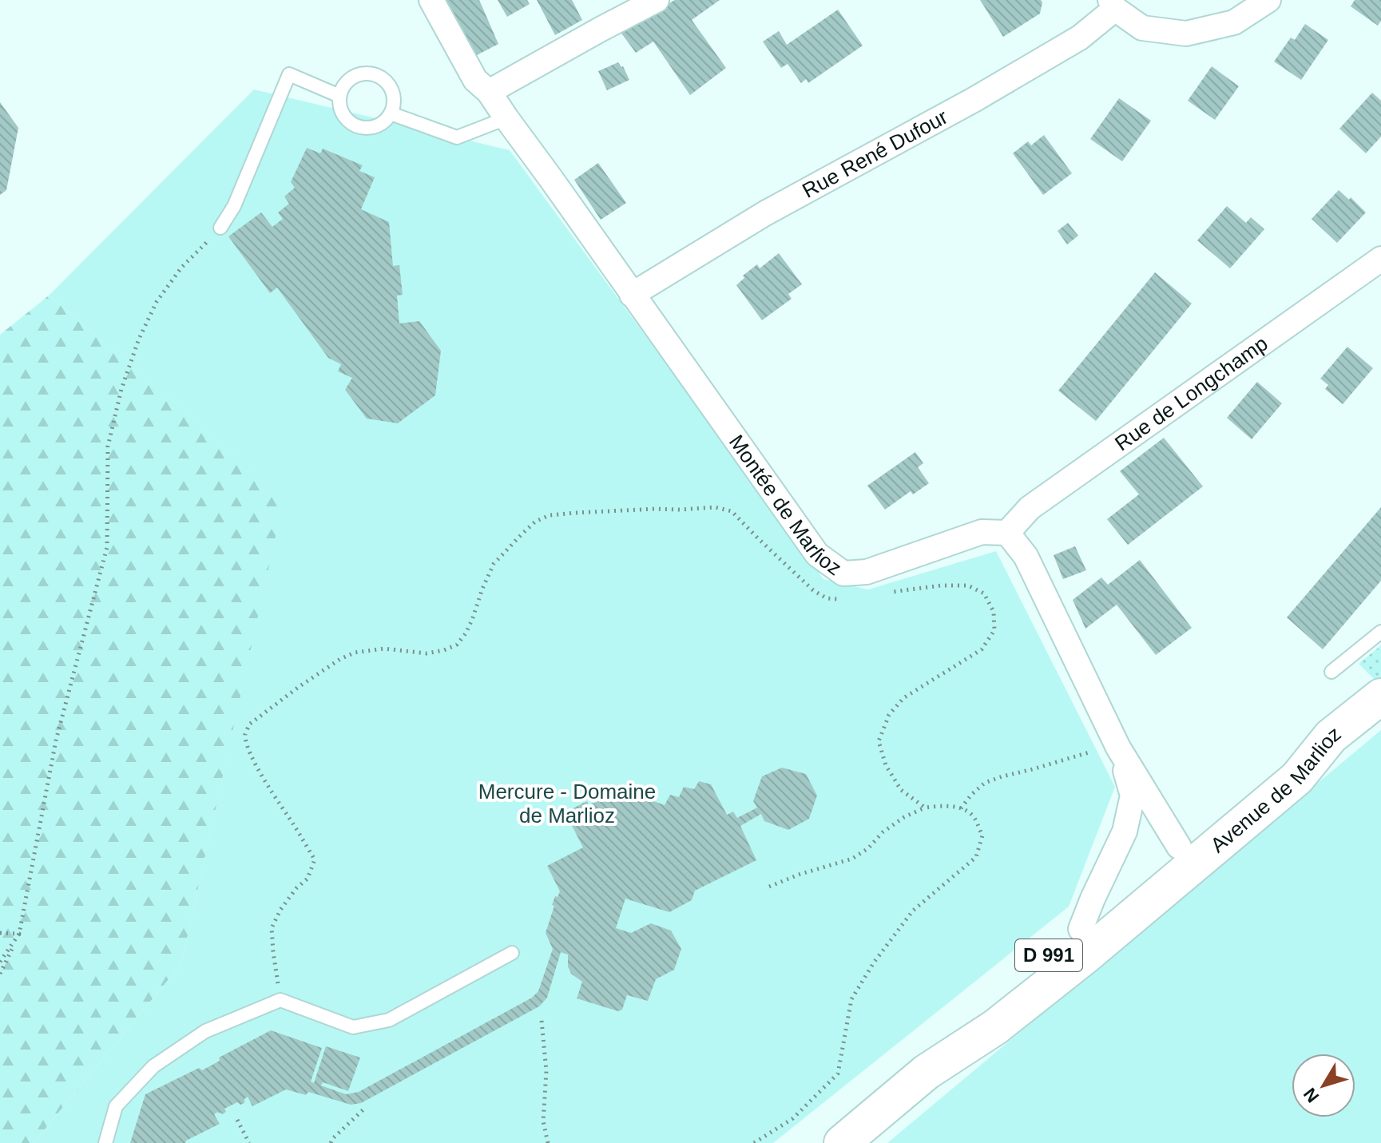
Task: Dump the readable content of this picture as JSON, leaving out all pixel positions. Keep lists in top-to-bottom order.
{
  "streets": {
    "main road": ["Avenue de Marlioz", "D 991"],
    "street": ["Rue René Dufour", "Rue de Longchamp", "Montée de Marlioz"]
  },
  "crossings": [
    ["Rue René Dufour", "Montée de Marlioz"],
    ["Rue de Longchamp", "Montée de Marlioz"],
    ["Avenue de Marlioz", "D 991"]
  ],
  "parks": ["Mercure - Domaine de Marlioz"],
  "north": "bottom left"
}
